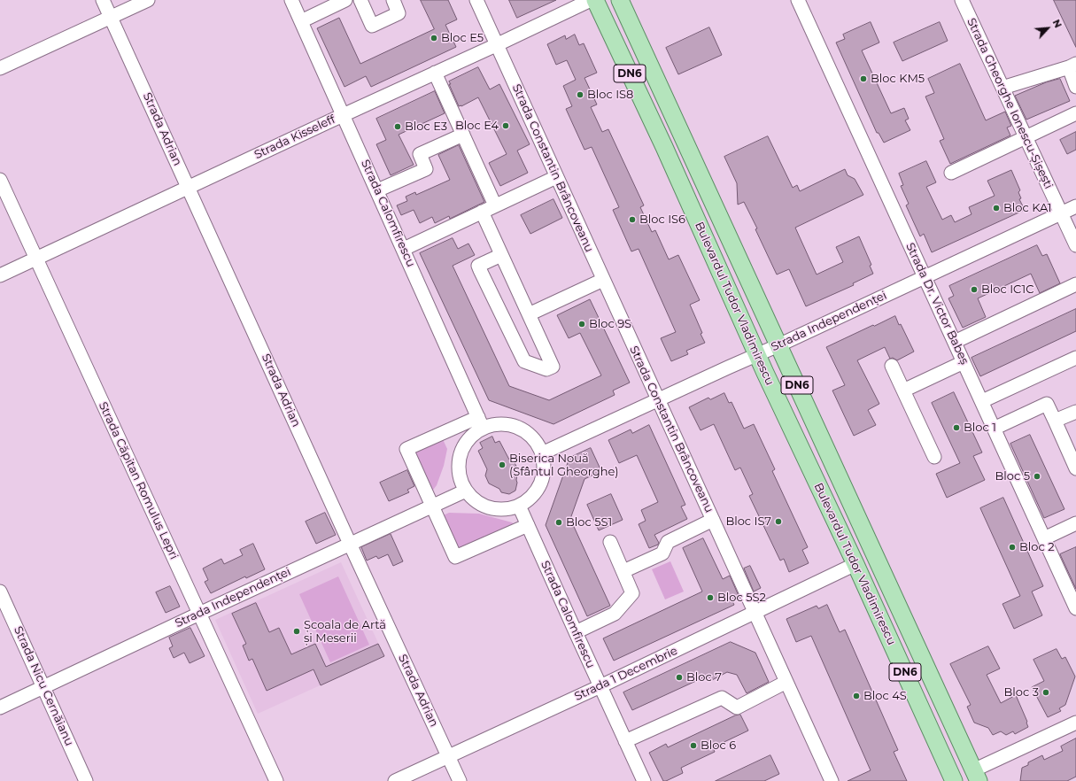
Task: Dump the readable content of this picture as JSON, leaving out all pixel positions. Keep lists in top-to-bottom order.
{
  "streets": {
    "main road": ["DN6", "Bulevardul Tudor Vladimirescu"],
    "street": [
      "Strada Gheorghe Ionescu-Șișești",
      "Strada Adrian",
      "Strada Kisseleff",
      "Strada Constantin Brâncoveanu",
      "Strada Calomfirescu",
      "Strada Dr. Victor Babeș",
      "Strada Independenței",
      "Strada Căpitan Romulus Lepri",
      "Strada 1 Decembrie",
      "Strada Nicu Cernăianu"
    ]
  },
  "crossings": [
    ["Strada Gheorghe Ionescu-Șișești", "Strada Independenței"],
    ["Strada Adrian", "Strada Kisseleff"],
    ["Strada Adrian", "Strada Independenței"],
    ["Strada Adrian", "Strada 1 Decembrie"],
    ["Strada Kisseleff", "Strada Constantin Brâncoveanu"],
    ["Strada Kisseleff", "Strada Calomfirescu"],
    ["Strada Kisseleff", "Strada Căpitan Romulus Lepri"],
    ["Strada Constantin Brâncoveanu", "Strada Independenței"],
    ["Strada Constantin Brâncoveanu", "Strada 1 Decembrie"],
    ["Strada Calomfirescu", "Strada Independenței"],
    ["Strada Calomfirescu", "Strada 1 Decembrie"],
    ["Bulevardul Tudor Vladimirescu", "Strada Independenței"],
    ["Bulevardul Tudor Vladimirescu", "Strada 1 Decembrie"],
    ["Strada Dr. Victor Babeș", "Strada Independenței"],
    ["Strada Independenței", "Strada Căpitan Romulus Lepri"],
    ["Strada Independenței", "Strada Nicu Cernăianu"]
  ],
  "places": [
    "Bloc E5",
    "Bloc KM5",
    "Bloc IS8",
    "Bloc E4",
    "Bloc E3",
    "Bloc KA1",
    "Bloc IS6",
    "Bloc IC1C",
    "Bloc 9S",
    "Bloc 1",
    "Biserica Nouă (Sfântul Gheorghe)",
    "Bloc 5",
    "Bloc IS7",
    "Bloc 5S1",
    "Bloc 2",
    "Bloc 5S2",
    "Școala de Artă și Meserii",
    "Bloc 7",
    "Bloc 3",
    "Bloc 4S",
    "Bloc 6"
  ],
  "north": "top right"
}
